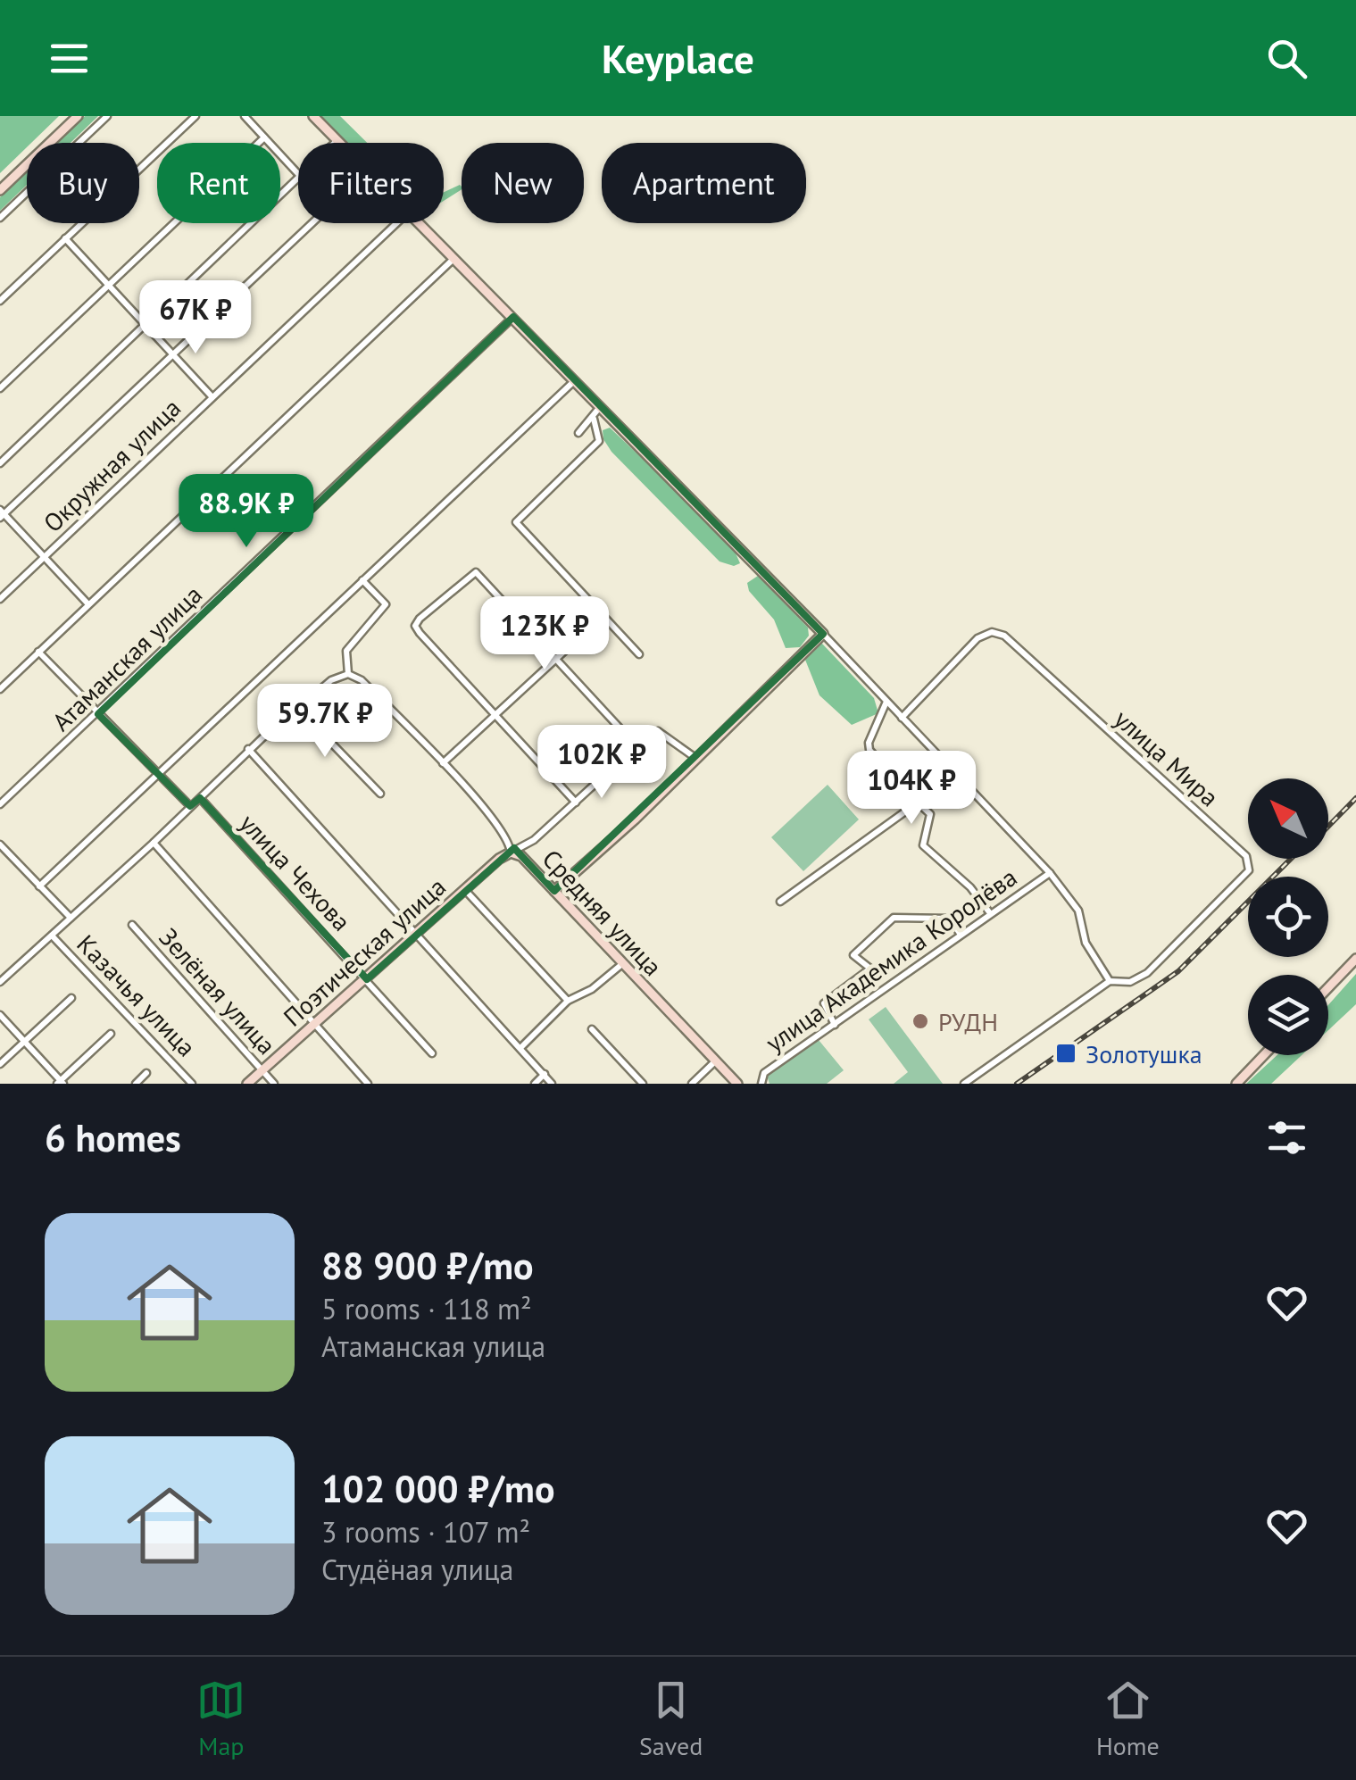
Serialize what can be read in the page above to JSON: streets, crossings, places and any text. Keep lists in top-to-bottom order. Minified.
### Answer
{"streets":{"street":["Окружная улица","Атаманская улица","улица Мира","улица Чехова","Средняя улица","Поэтическая улица","улица Академика Королёва","Зелёная улица","Казачья улица"]},"crossings":[["улица Чехова","Поэтическая улица"],["Средняя улица","Поэтическая улица"],["Поэтическая улица","Зелёная улица"]],"places":{"other":["РУДН"],"transit":["Золотушка"]},"north":"top left","page":{"header":"Keyplace","chip":["Buy","Rent","Filters","New","Apartment"],"price":["67K ₽","88.9K ₽","123K ₽","59.7K ₽","102K ₽","104K ₽"],"heading":"6 homes","list":[{"name":"88 900 ₽/mo","note":"5 rooms · 118 m² · Атаманская улица"},{"name":"102 000 ₽/mo","note":"3 rooms · 107 m² · Студёная улица"}],"tabs":["Map","Saved","Home"]}}
